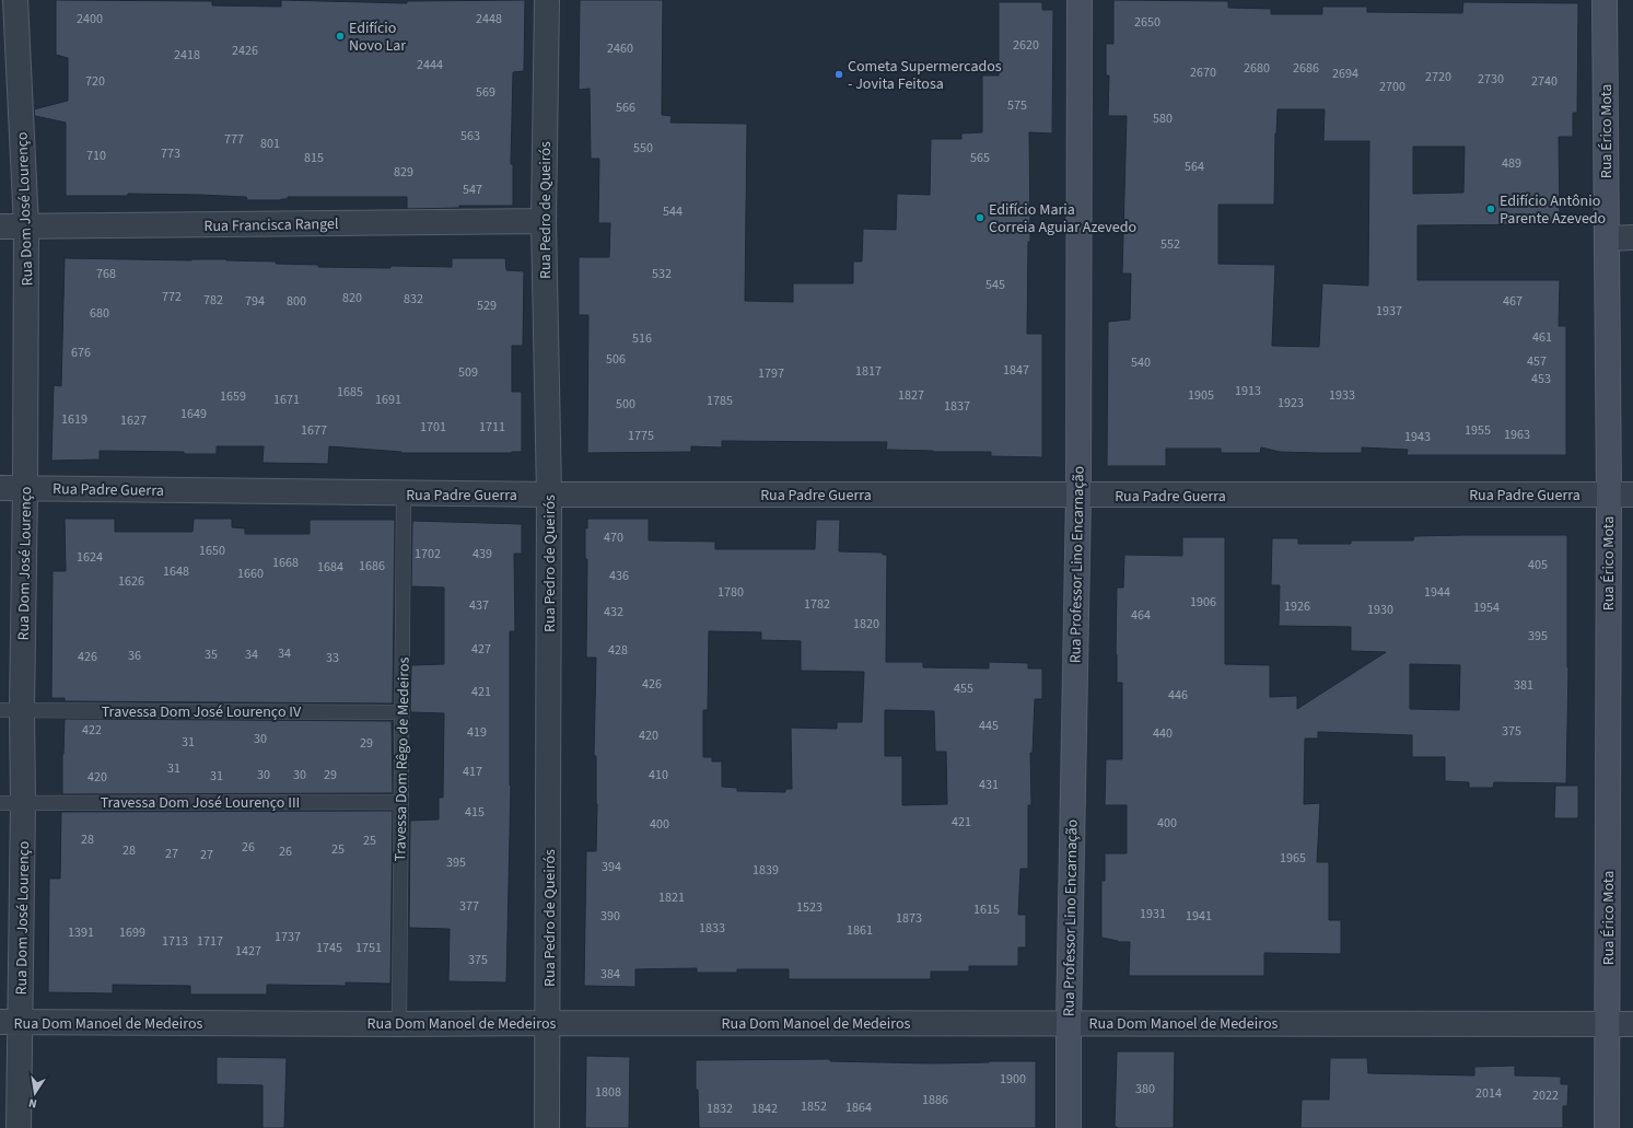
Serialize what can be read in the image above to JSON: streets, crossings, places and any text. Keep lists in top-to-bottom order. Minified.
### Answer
{"streets":{"street":["Rua Érico Mota","Rua Dom José Lourenço","Rua Pedro de Queirós","Rua Francisca Rangel","Rua Padre Guerra","Rua Professor Lino Encarnação","Rua Dom Manoel de Medeiros"],"lane":["Travessa Dom José Lourenço IV","Travessa Dom Rêgo de Medeiros","Travessa Dom José Lourenço III"]},"crossings":[["Rua Érico Mota","Rua Padre Guerra"],["Rua Érico Mota","Rua Dom Manoel de Medeiros"],["Rua Dom José Lourenço","Rua Francisca Rangel"],["Rua Dom José Lourenço","Rua Padre Guerra"],["Rua Dom José Lourenço","Travessa Dom José Lourenço IV"],["Rua Dom José Lourenço","Travessa Dom José Lourenço III"],["Rua Dom José Lourenço","Rua Dom Manoel de Medeiros"],["Rua Pedro de Queirós","Rua Francisca Rangel"],["Rua Pedro de Queirós","Rua Padre Guerra"],["Rua Pedro de Queirós","Rua Dom Manoel de Medeiros"],["Rua Padre Guerra","Rua Professor Lino Encarnação"],["Rua Padre Guerra","Travessa Dom Rêgo de Medeiros"],["Rua Professor Lino Encarnação","Rua Dom Manoel de Medeiros"],["Travessa Dom José Lourenço IV","Travessa Dom Rêgo de Medeiros"],["Travessa Dom Rêgo de Medeiros","Travessa Dom José Lourenço III"],["Travessa Dom Rêgo de Medeiros","Rua Dom Manoel de Medeiros"]],"places":["Edifício Novo Lar","Cometa Supermercados - Jovita Feitosa","Edifício Antônio Parente Azevedo","Edifício Maria Correia Aguiar Azevedo"],"house_numbers":["2400","2448","2650","2620","2460","2426","2418","2444","2680","2686","2670","2694","2720","2730","720","2740","2700","569","575","566","580","563","777","801","550","773","710","815","565","489","564","829","547","544","552","768","532","545","772","820","832","782","794","800","467","529","1937","680","461","516","676","506","457","540","1847","1817","509","1797","453","1913","1685","1827","1905","1933","1659","1671","1691","1785","1923","500","1837","1649","1619","1627","1701","1711","1677","1955","1963","1775","1943","470","1650","1702","439","1624","1668","405","1686","1684","1648","1660","436","1626","1780","1944","1906","1782","437","1926","1954","1930","432","464","1820","395","427","428","34","35","34","36","426","33","426","381","455","421","446","445","422","375","419","440","420","30","31","29","31","417","30","30","29","410","31","420","431","415","421","400","400","28","25","26","25","28","26","27","27","1965","395","394","1839","1821","377","1523","1615","1931","390","1941","1873","1833","1861","1391","1699","1737","1713","1717","1745","1751","1427","375","384","1900","380","1808","2014","2022","1886","1852","1864","1832","1842"],"north":"bottom"}
